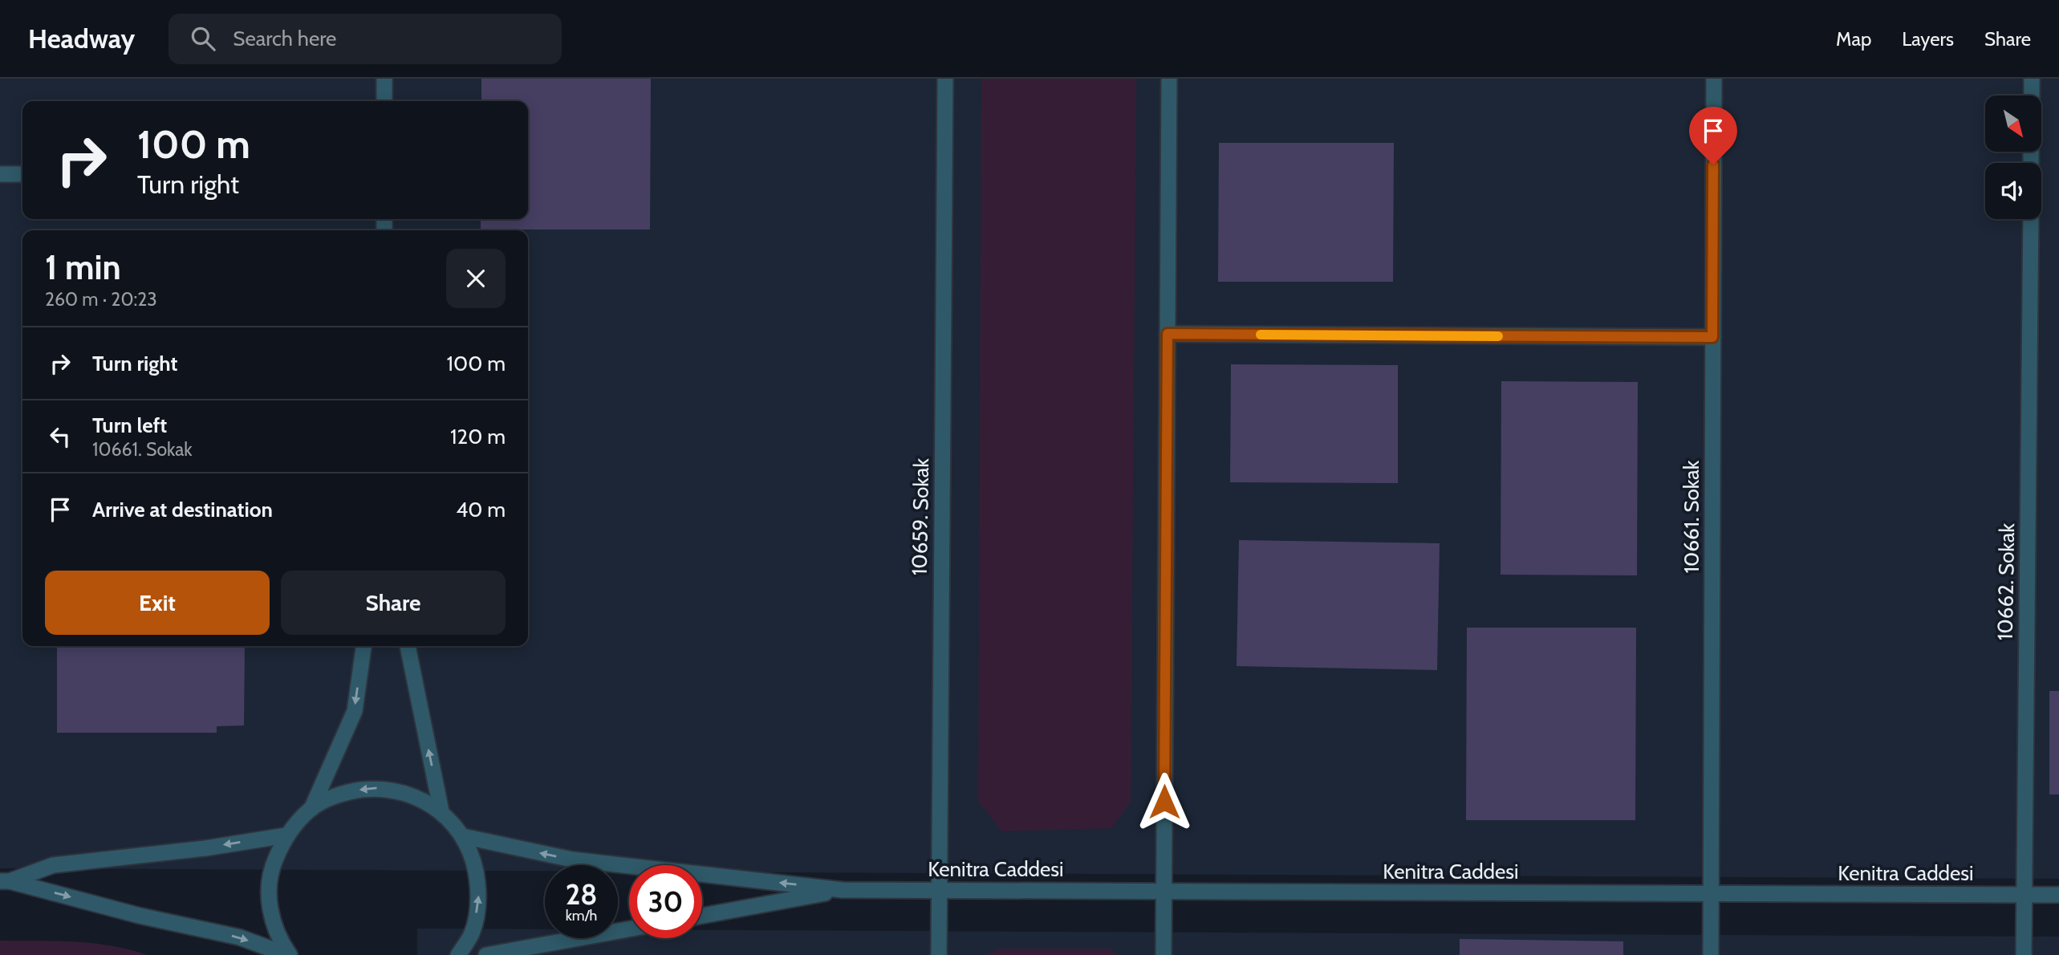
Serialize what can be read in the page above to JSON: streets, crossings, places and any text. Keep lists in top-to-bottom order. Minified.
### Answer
{"streets":{"street":["10659. Sokak","10661. Sokak","10662. Sokak","Kenitra Caddesi"]},"crossings":[["10659. Sokak","Kenitra Caddesi"],["10661. Sokak","Kenitra Caddesi"],["10662. Sokak","Kenitra Caddesi"]],"north":"bottom right","page":{"header":"Headway","search":"Search here","nav":["Map","Layers","Share"],"turn":["100 m","Turn right"],"heading":["1 min","260 m · 20:23"],"list":[{"name":"Turn right","value":"100 m"},{"name":"Turn left","note":"10661. Sokak","value":"120 m"},{"name":"Arrive at destination","value":"40 m"}],"buttons":["Exit","Share"],"speed":"28 km/h","limit":"30"}}
